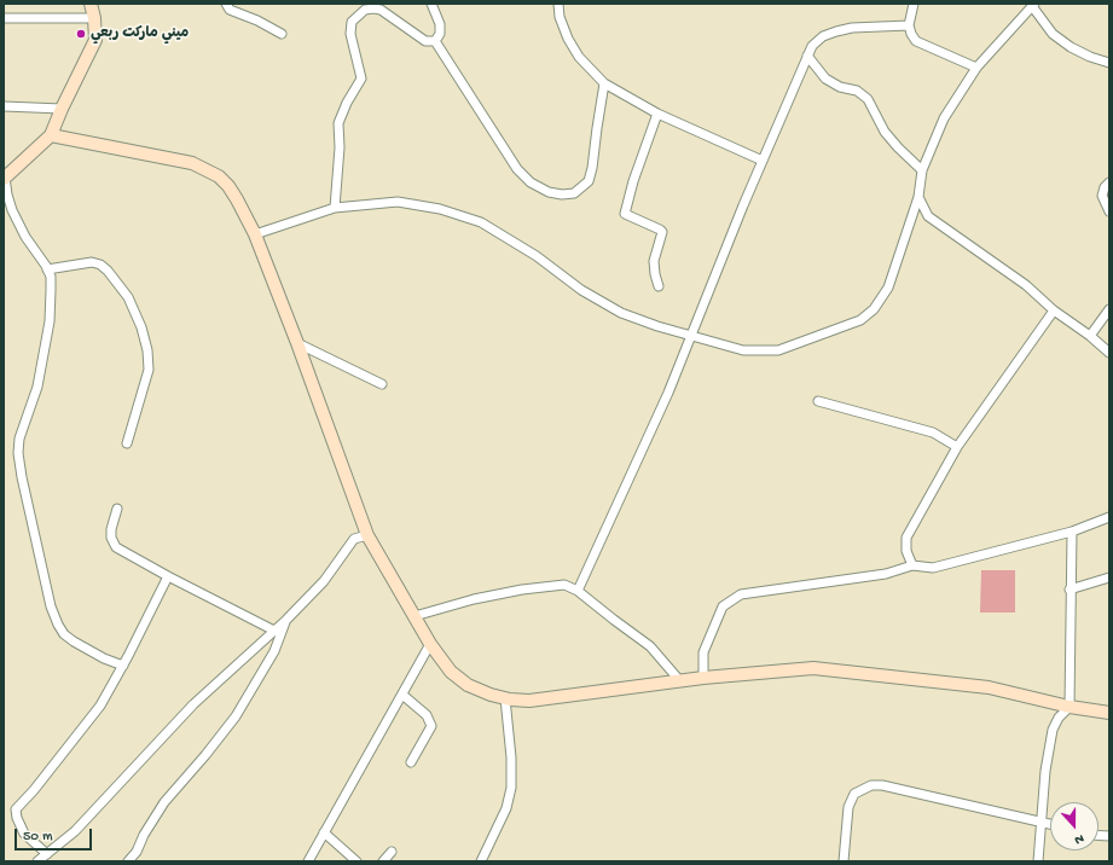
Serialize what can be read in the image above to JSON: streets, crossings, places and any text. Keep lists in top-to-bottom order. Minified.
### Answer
{"places":["ميني ماركت ربعي"],"scale_bar":"50 m","north":"bottom"}
